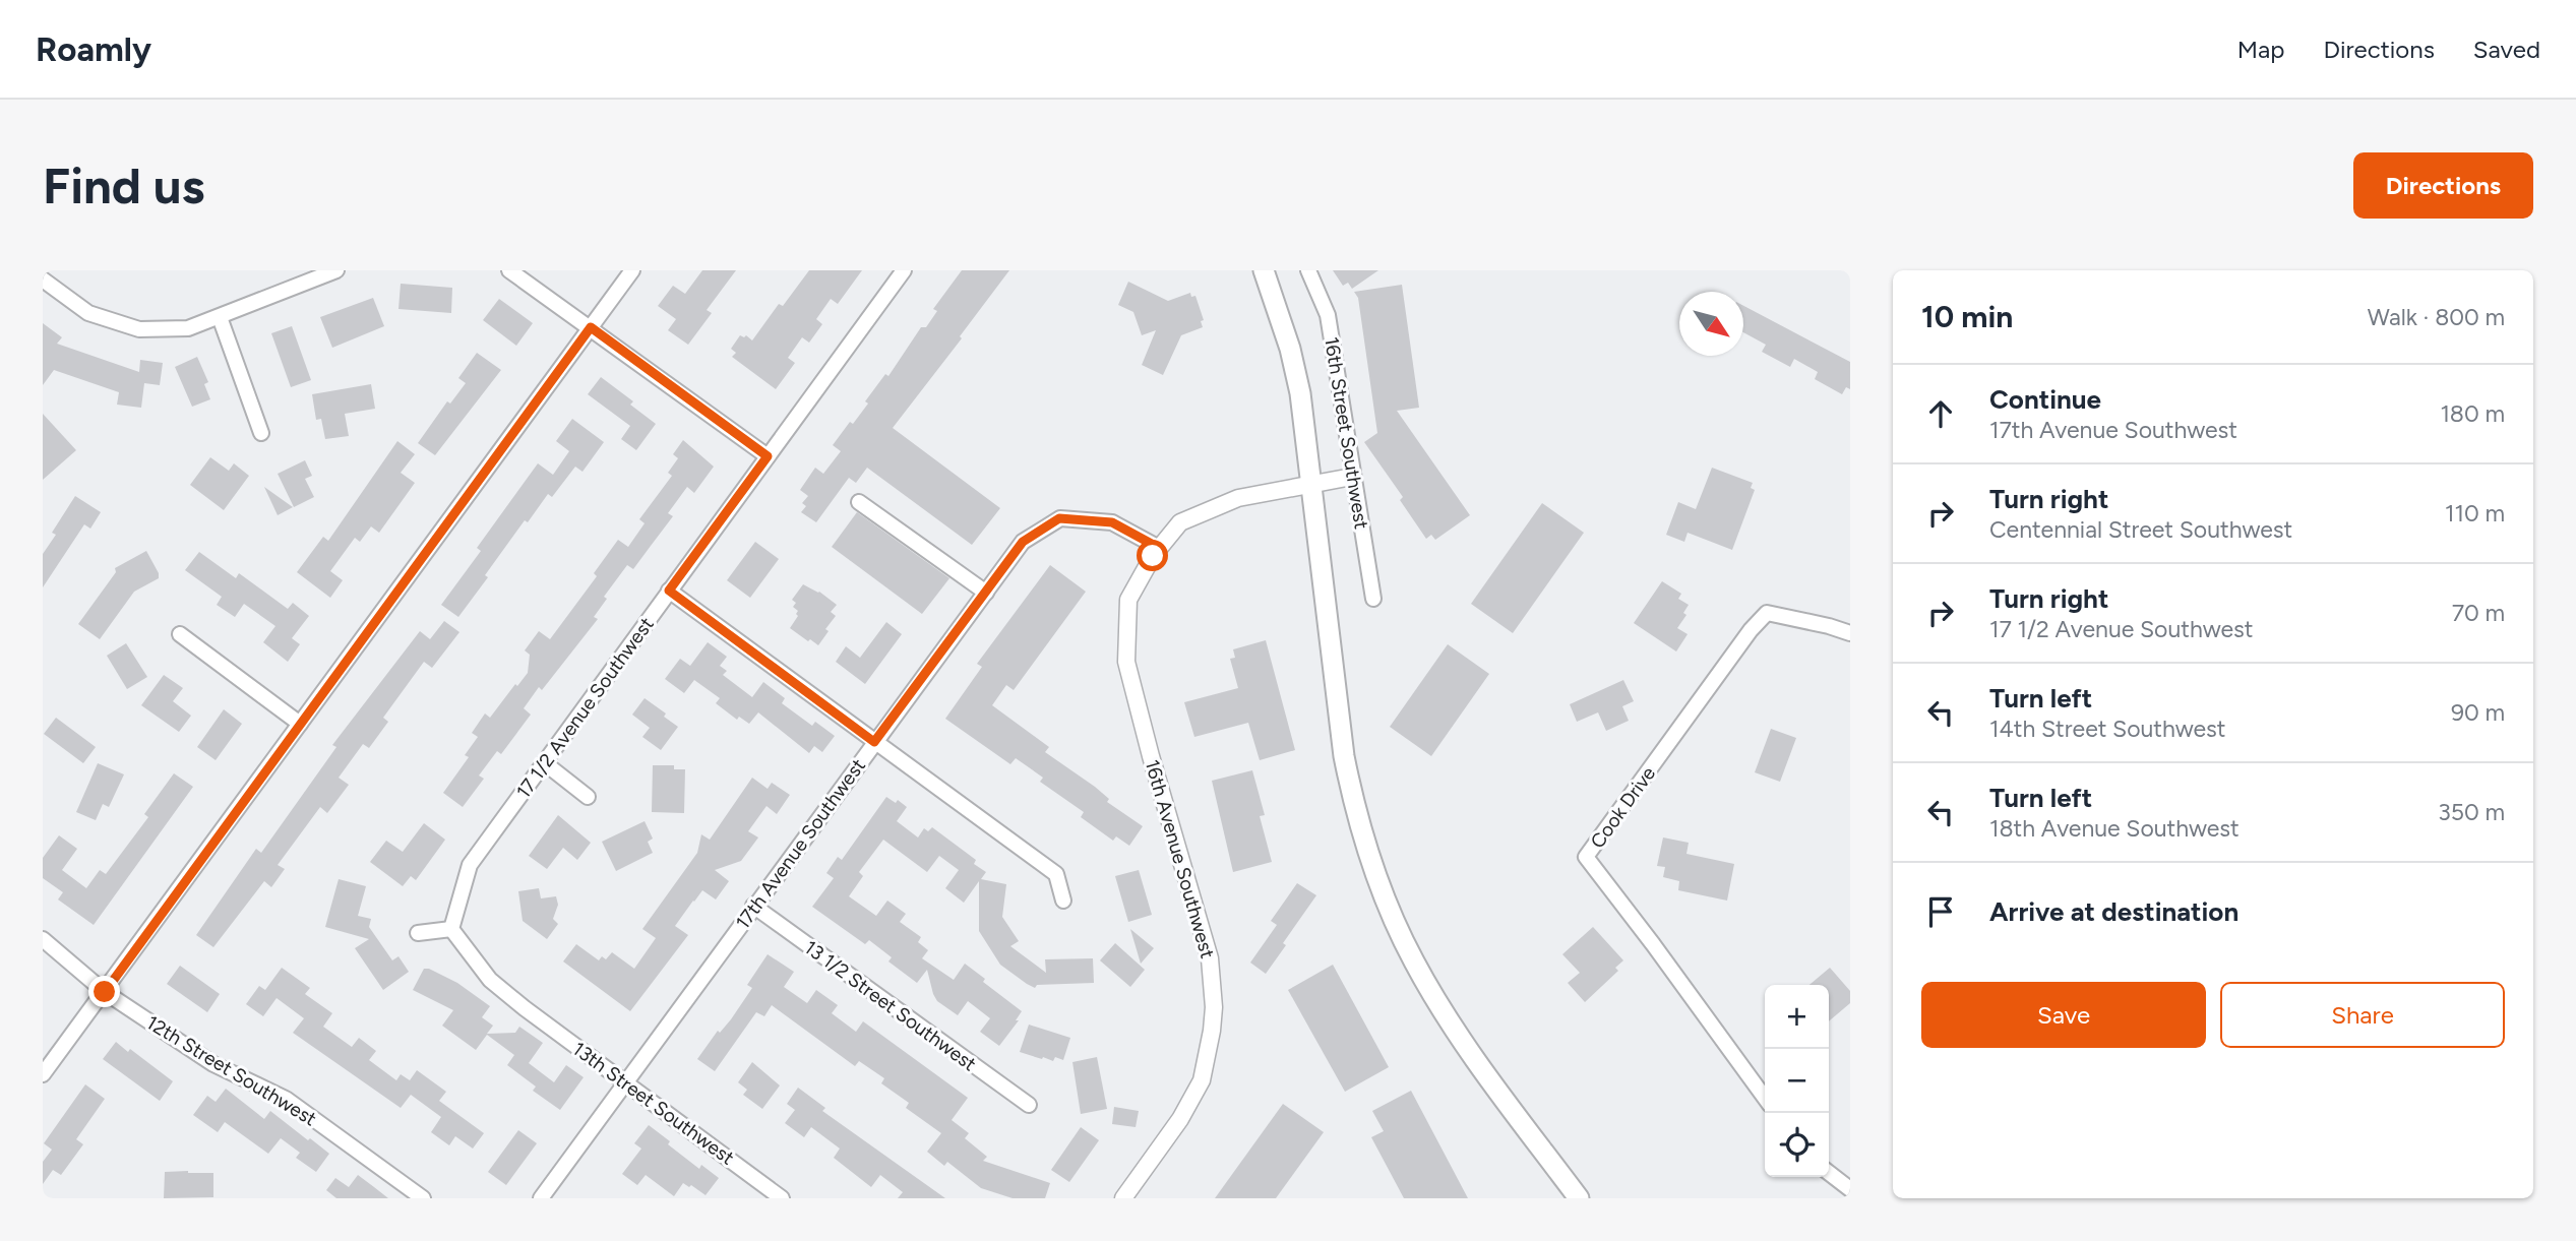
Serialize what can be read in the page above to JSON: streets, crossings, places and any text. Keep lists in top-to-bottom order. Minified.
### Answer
{"streets":{"street":["16th Street Southwest","17 1/2 Avenue Southwest","Cook Drive","17th Avenue Southwest","16th Avenue Southwest","13 1/2 Street Southwest","12th Street Southwest","13th Street Southwest"]},"crossings":[["16th Street Southwest","16th Avenue Southwest"],["17 1/2 Avenue Southwest","13th Street Southwest"],["17th Avenue Southwest","16th Avenue Southwest"],["17th Avenue Southwest","13 1/2 Street Southwest"],["17th Avenue Southwest","13th Street Southwest"]],"north":"bottom right","page":{"header":"Roamly","nav":["Map","Directions","Saved"],"buttons":["Directions",["Save","Share"]],"title":"Find us","heading":["10 min","Walk · 800 m"],"list":[["Continue","17th Avenue Southwest","180 m"],["Turn right","Centennial Street Southwest","110 m"],["Turn right","17 1/2 Avenue Southwest","70 m"],["Turn left","14th Street Southwest","90 m"],["Turn left","18th Avenue Southwest","350 m"],"Arrive at destination"],"map_buttons":["+","−"]}}
